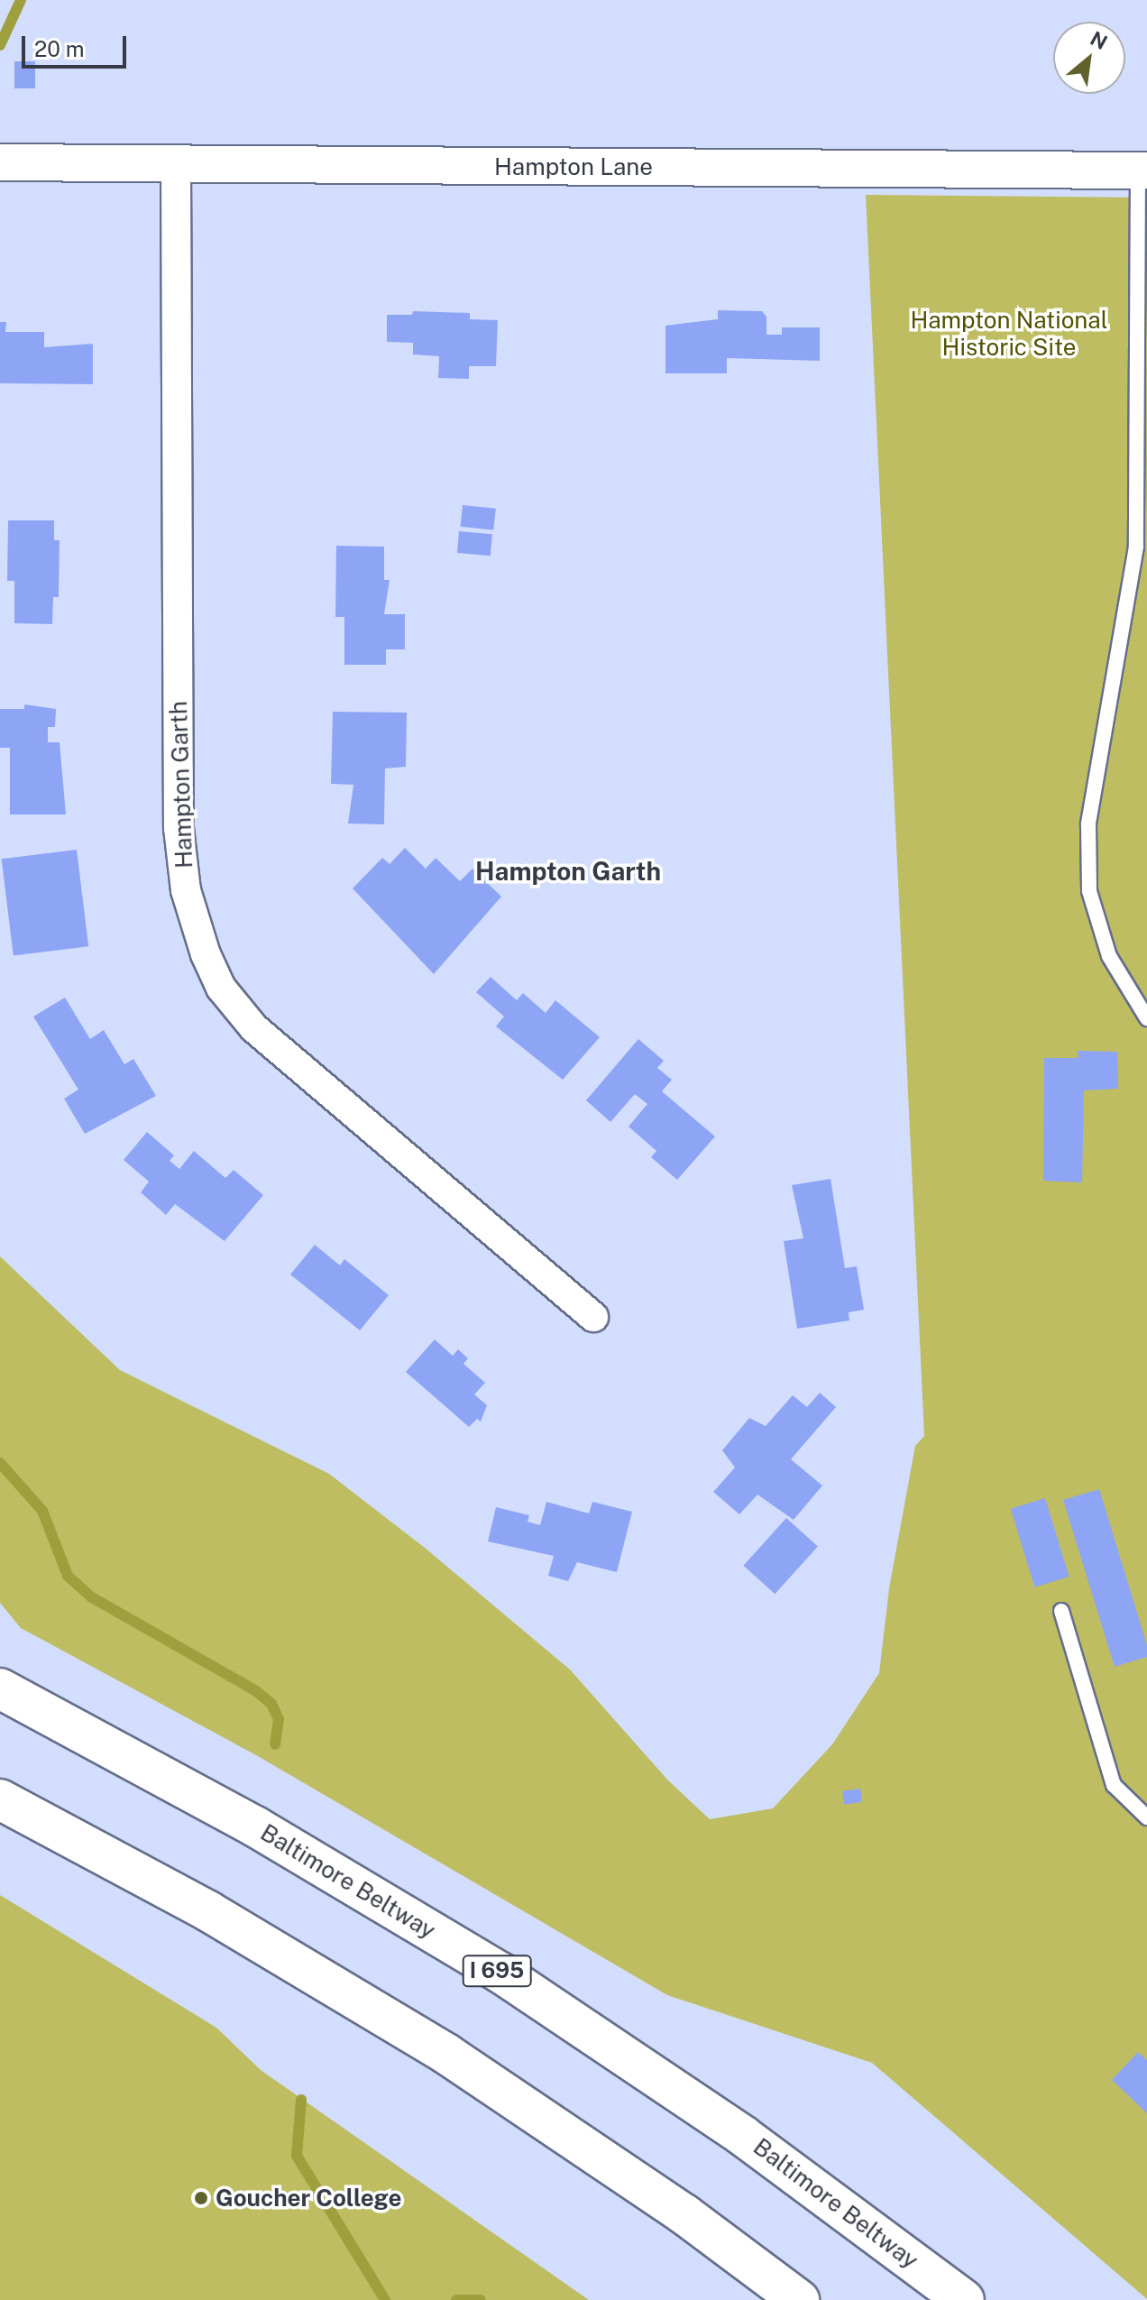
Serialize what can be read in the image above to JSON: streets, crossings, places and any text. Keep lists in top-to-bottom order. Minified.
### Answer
{"streets":{"highway":["Baltimore Beltway","I 695"],"street":["Hampton Lane","Hampton Garth"]},"crossings":[["Hampton Lane","Hampton Garth"]],"districts":["Hampton Garth"],"parks":["Hampton National Historic Site"],"places":["Goucher College"],"scale_bar":"20 m","north":"top right"}
